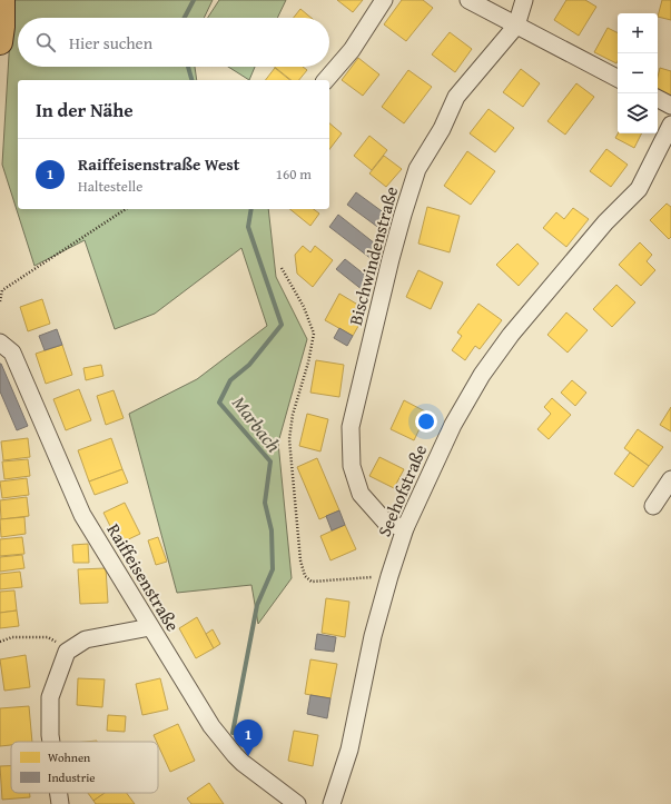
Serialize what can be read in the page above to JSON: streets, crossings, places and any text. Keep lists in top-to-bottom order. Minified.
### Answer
{"streets":{"street":["Bischwindenstraße","Seehofstraße","Raiffeisenstraße"]},"crossings":[["Bischwindenstraße","Seehofstraße"]],"water":["Marbach"],"legend":["Wohnen","Industrie"],"page":{"map_buttons":["+","−"],"search":"Hier suchen","heading":"In der Nähe","list":[{"mark":"1","name":"Raiffeisenstraße West","note":"Haltestelle","value":"160 m"}],"pins":"1"}}
